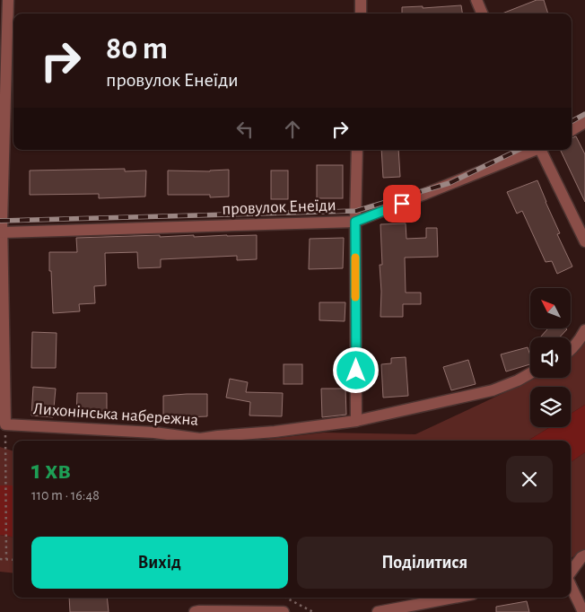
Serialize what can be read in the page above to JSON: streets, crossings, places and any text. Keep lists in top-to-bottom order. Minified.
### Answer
{"streets":{"street":["провулок Енеїди","Лихонінська набережна"]},"north":"top left","page":{"turn":["80 m","провулок Енеїди"],"heading":["1 хв","110 m · 16:48"],"buttons":["Вихід","Поділитися"]}}
